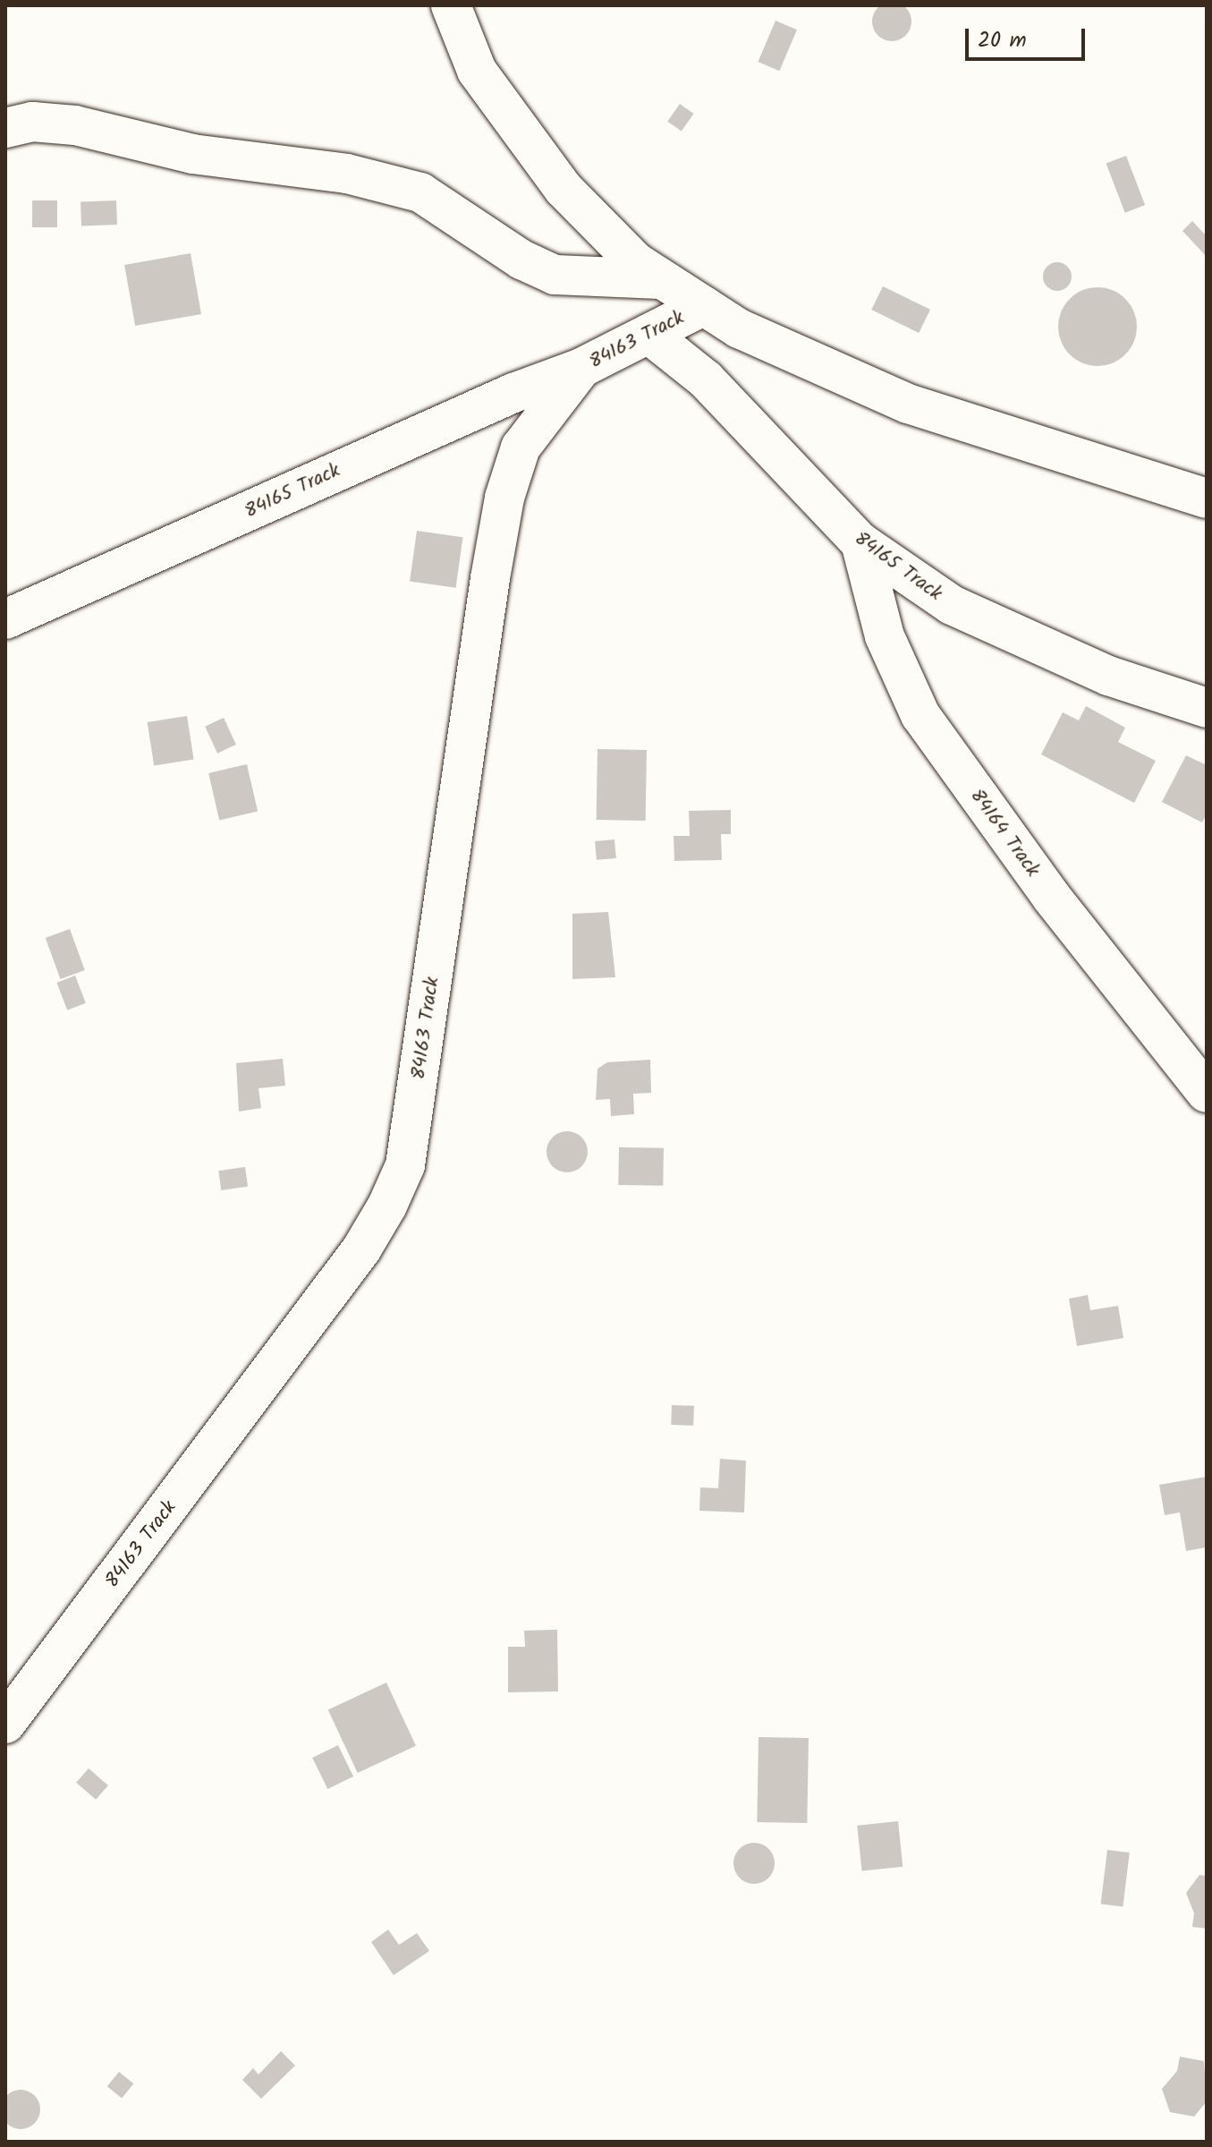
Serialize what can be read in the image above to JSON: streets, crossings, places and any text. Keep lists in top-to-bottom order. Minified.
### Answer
{"streets":{"street":["84163 Track","84165 Track","84164 Track"]},"crossings":[["84163 Track","84165 Track"],["84165 Track","84164 Track"]],"scale_bar":"20 m"}
